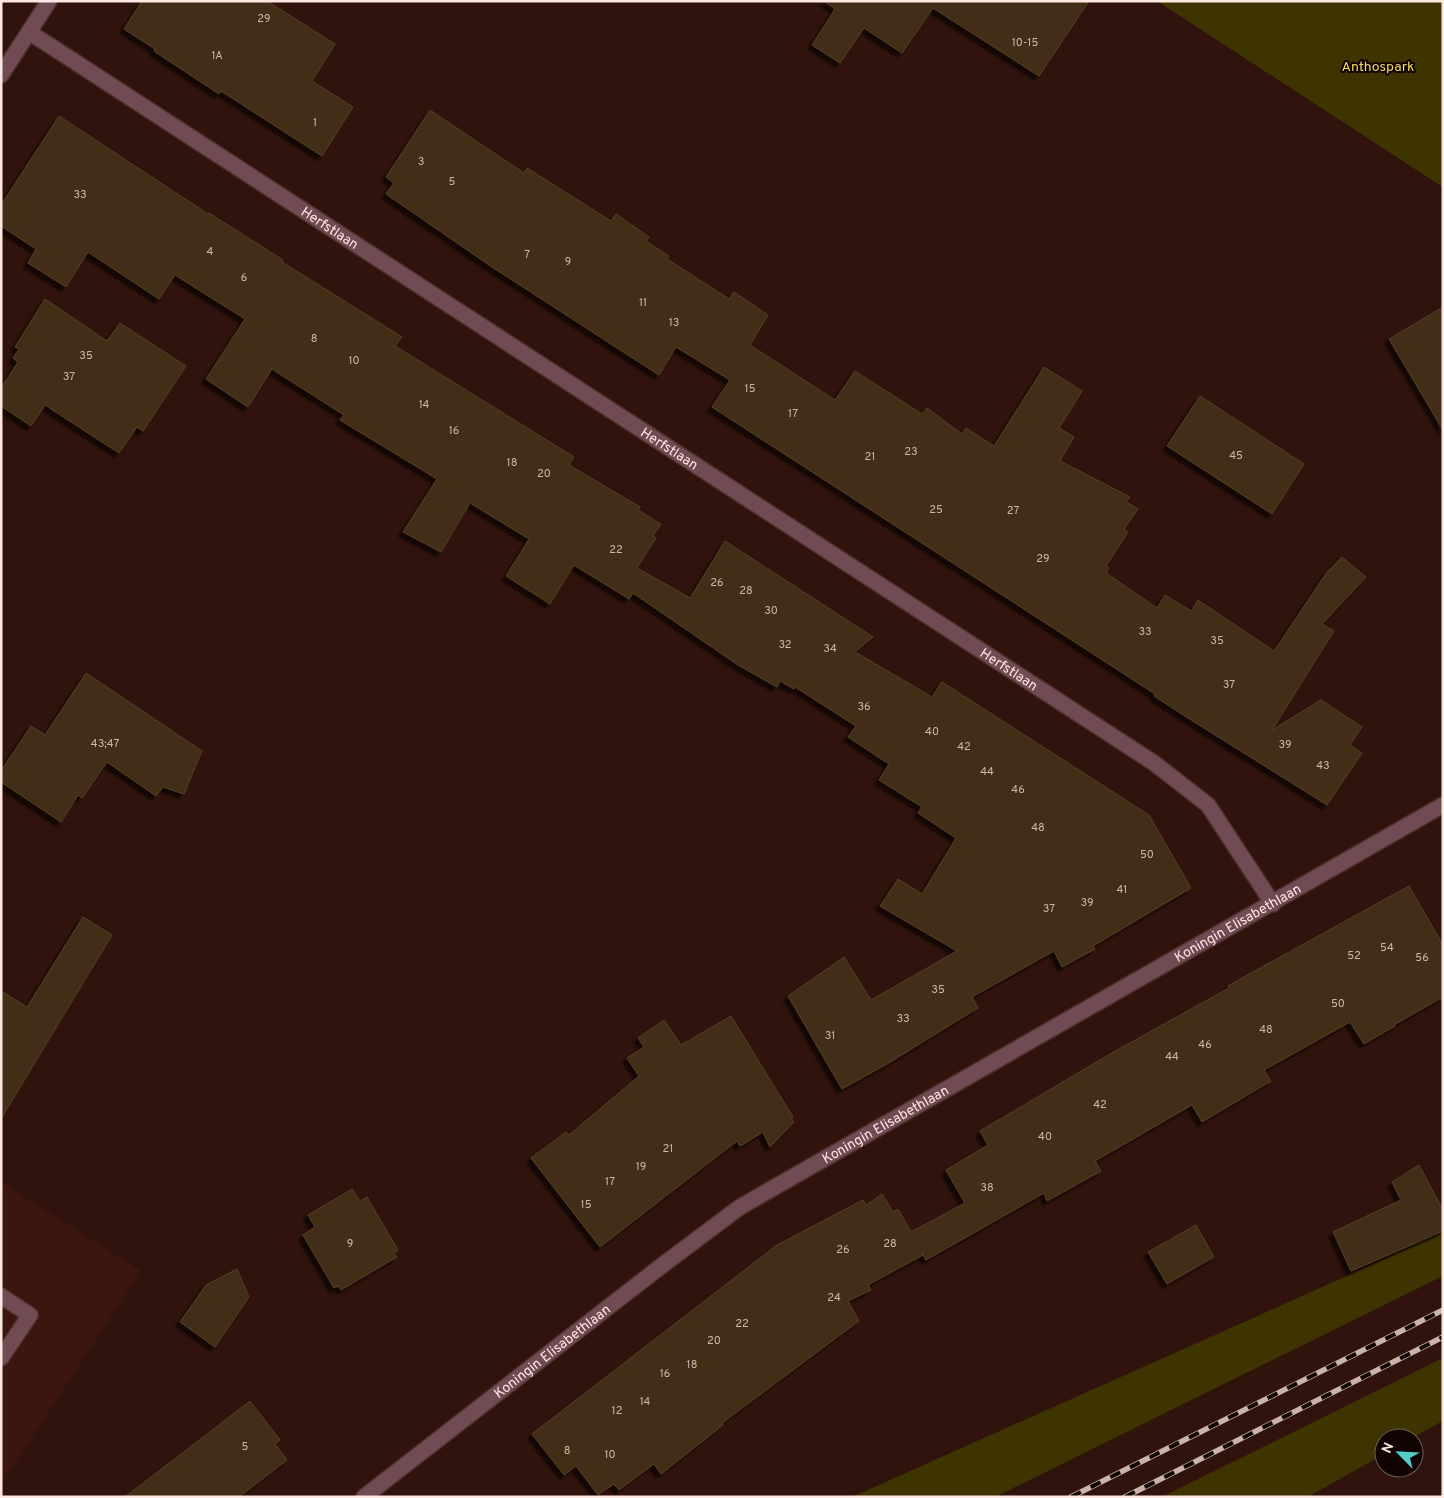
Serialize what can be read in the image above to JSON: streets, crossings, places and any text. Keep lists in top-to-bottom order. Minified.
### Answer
{"streets":{"street":["Herfstlaan","Koningin Elisabethlaan"]},"crossings":[["Herfstlaan","Koningin Elisabethlaan"]],"parks":["Anthospark"],"house_numbers":["29","10-15","1A","1","3","5","33","4","7","9","6","11","13","8","35","10","37","15","14","17","16","23","45","21","18","20","25","27","22","29","26","28","30","33","35","32","34","37","36","40","43;47","39","42","43","44","46","48","50","41","39","37","54","52","56","35","50","33","48","31","46","44","42","40","21","19","17","38","15","9","28","26","24","22","20","18","16","14","12","5","8","10"],"north":"top left"}
